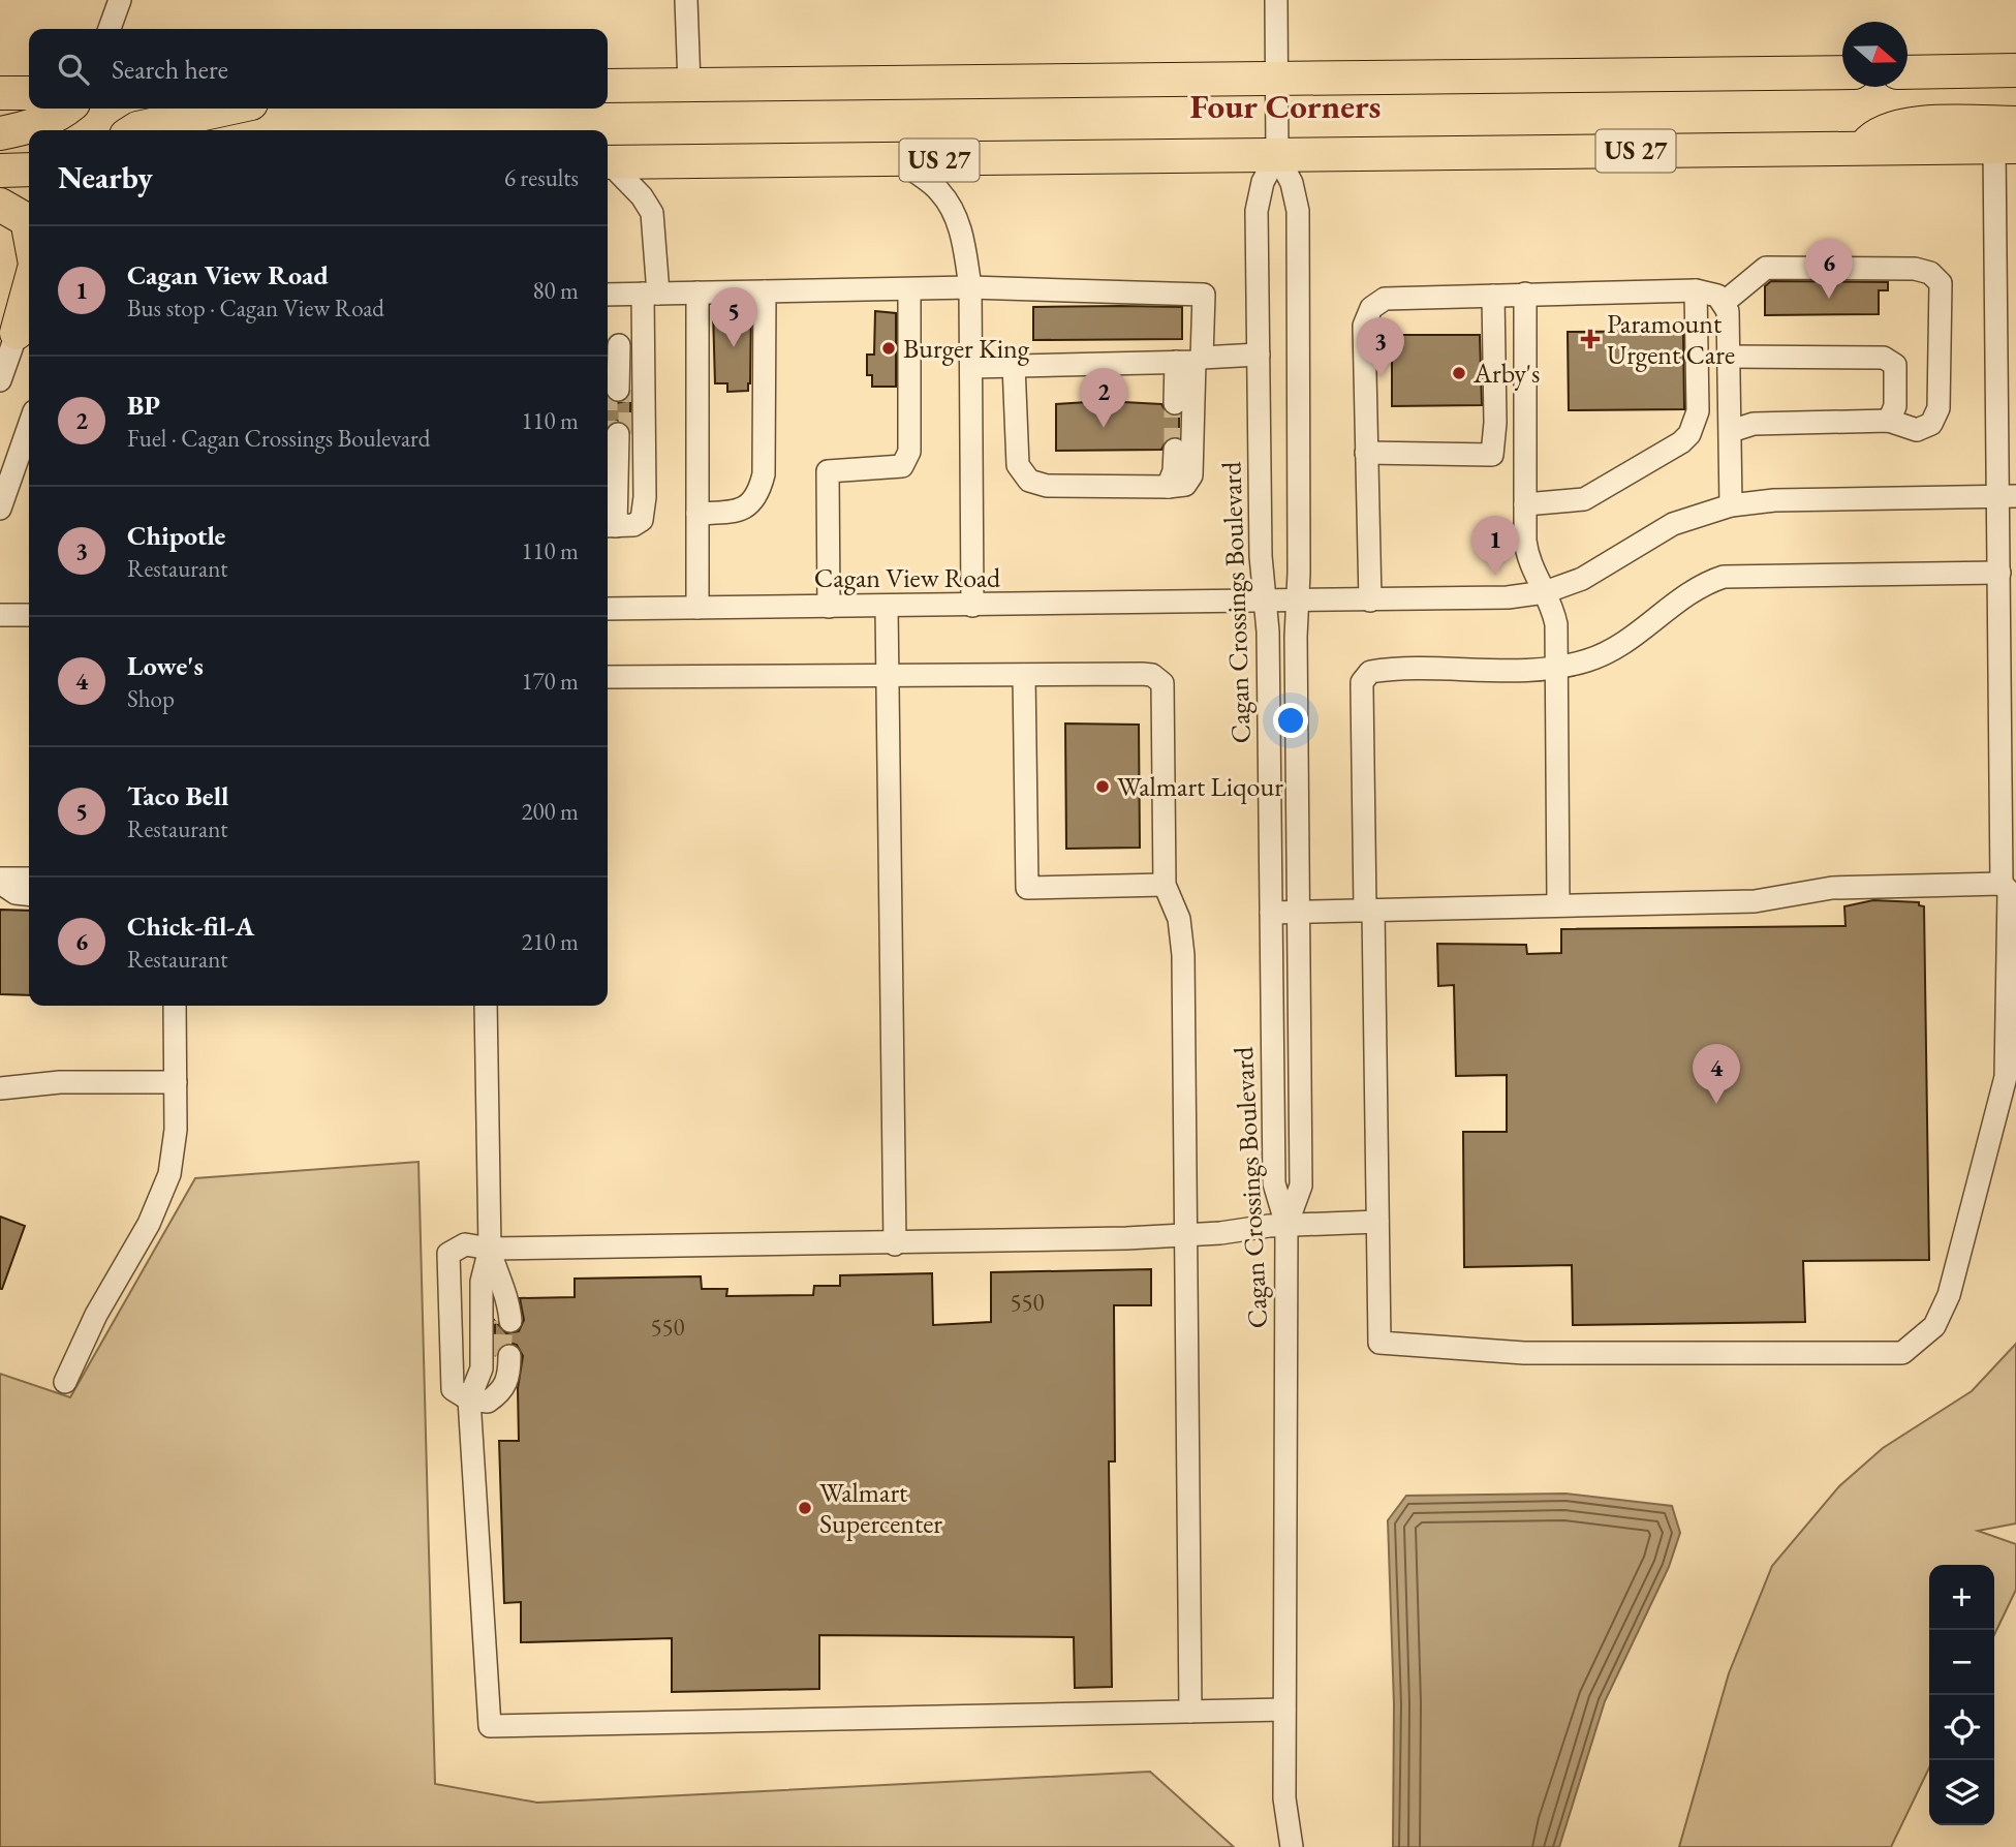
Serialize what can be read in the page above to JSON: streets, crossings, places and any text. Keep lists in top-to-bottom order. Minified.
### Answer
{"streets":{"highway":["US 27"],"street":["Cagan View Road","Cagan Crossings Boulevard"]},"crossings":[["US 27","Cagan Crossings Boulevard"],["Cagan View Road","Cagan Crossings Boulevard"]],"districts":["Four Corners"],"places":{"health":["Paramount Urgent Care"],"other":["Burger King","Arby's","Walmart Liqour","Walmart Supercenter"]},"house_numbers":["550","550"],"north":"right","page":{"search":"Search here","heading":["Nearby","6 results"],"list":[{"mark":"1","name":"Cagan View Road","note":"Bus stop · Cagan View Road","value":"80 m"},{"mark":"2","name":"BP","note":"Fuel · Cagan Crossings Boulevard","value":"110 m"},{"mark":"3","name":"Chipotle","note":"Restaurant","value":"110 m"},{"mark":"4","name":"Lowe's","note":"Shop","value":"170 m"},{"mark":"5","name":"Taco Bell","note":"Restaurant","value":"200 m"},{"mark":"6","name":"Chick-fil-A","note":"Restaurant","value":"210 m"}],"pins":["6","5","3","2","1","4"],"map_buttons":["+","−"]}}
